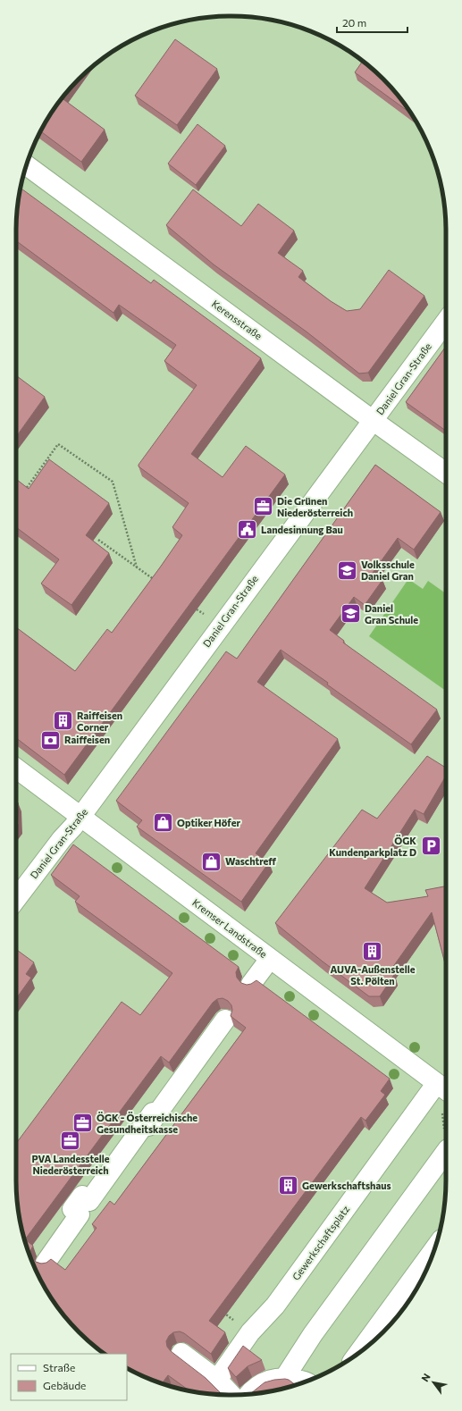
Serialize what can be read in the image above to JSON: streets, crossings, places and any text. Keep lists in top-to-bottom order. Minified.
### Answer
{"streets":{"street":["Kerensstraße","Daniel Gran-Straße","Kremser Landstraße","Gewerkschaftsplatz"]},"crossings":[["Kerensstraße","Daniel Gran-Straße"],["Daniel Gran-Straße","Kremser Landstraße"],["Kremser Landstraße","Gewerkschaftsplatz"]],"places":{"office":["Die Grünen Niederösterreich","ÖGK - Österreichische Gesundheitskasse","PVA Landesstelle Niederösterreich"],"public building":["Landesinnung Bau"],"school or university":["Volksschule Daniel Gran","Daniel Gran Schule"],"building":["Raiffeisen Corner","AUVA-Außenstelle St. Pölten","Gewerkschaftshaus"],"bank":["Raiffeisen"],"shop":["Optiker Höfer","Waschtreff"],"parking":["ÖGK Kundenparkplatz D"]},"legend":["Straße","Gebäude"],"scale_bar":"20 m","north":"top left"}
